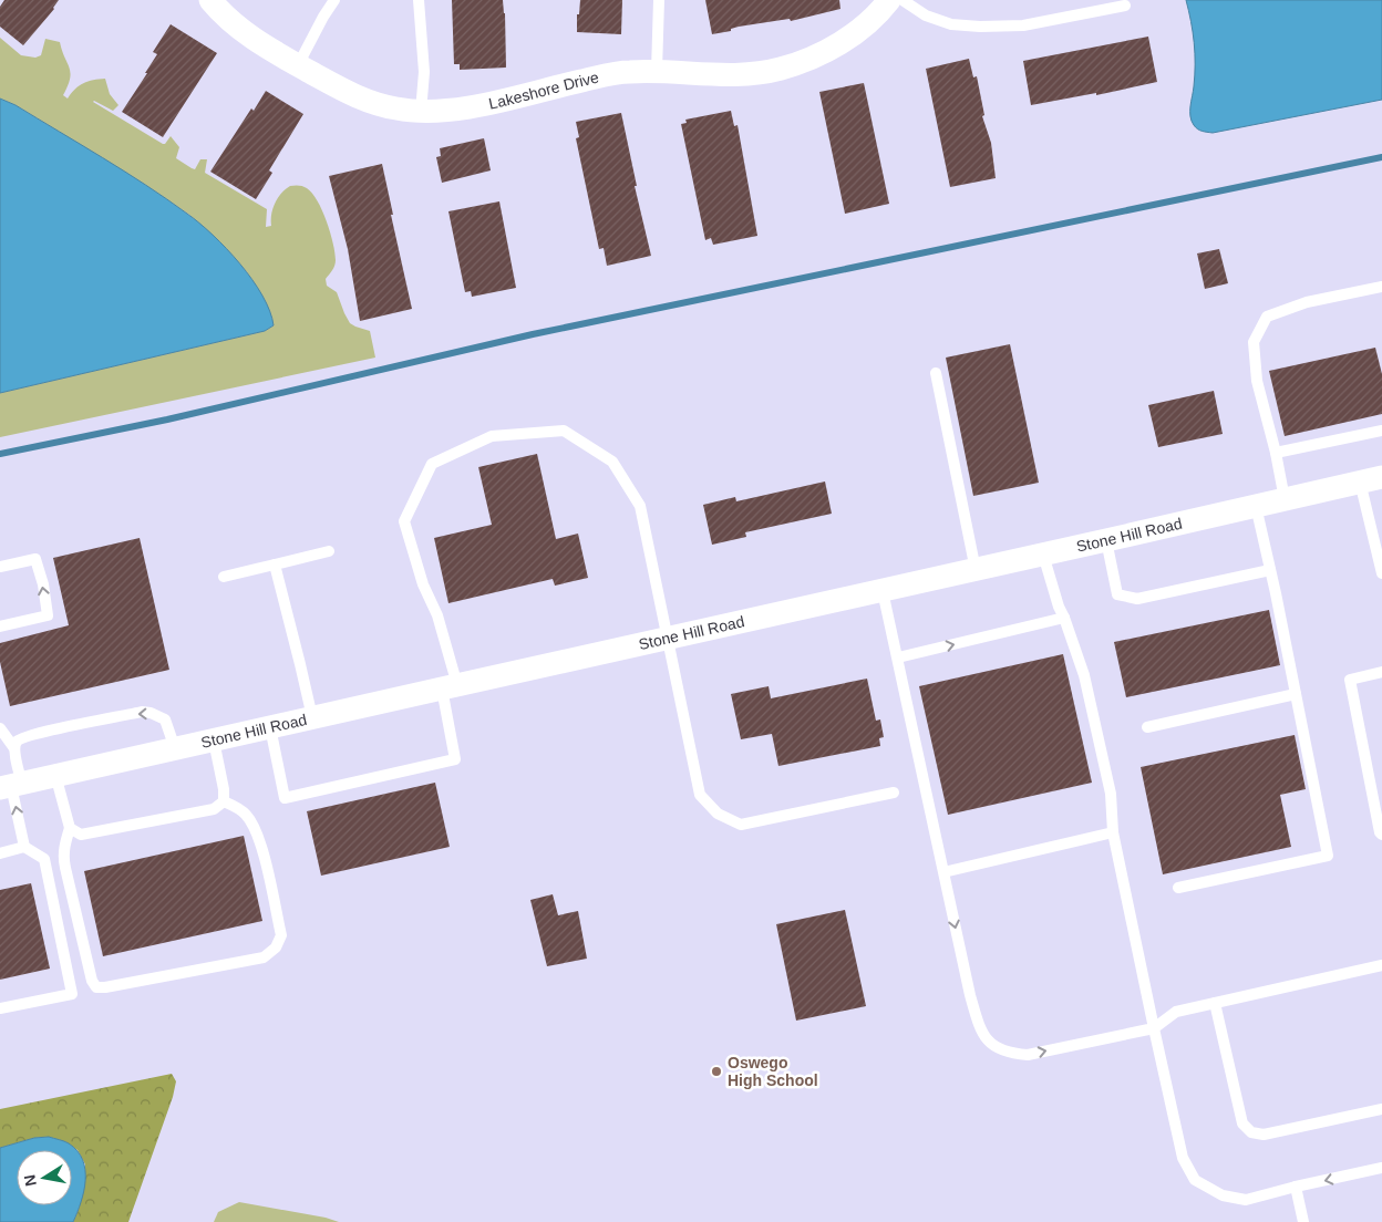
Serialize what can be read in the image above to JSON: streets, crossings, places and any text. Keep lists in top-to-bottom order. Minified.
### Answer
{"streets":{"street":["Lakeshore Drive","Stone Hill Road"]},"places":["Oswego High School"],"north":"left"}
